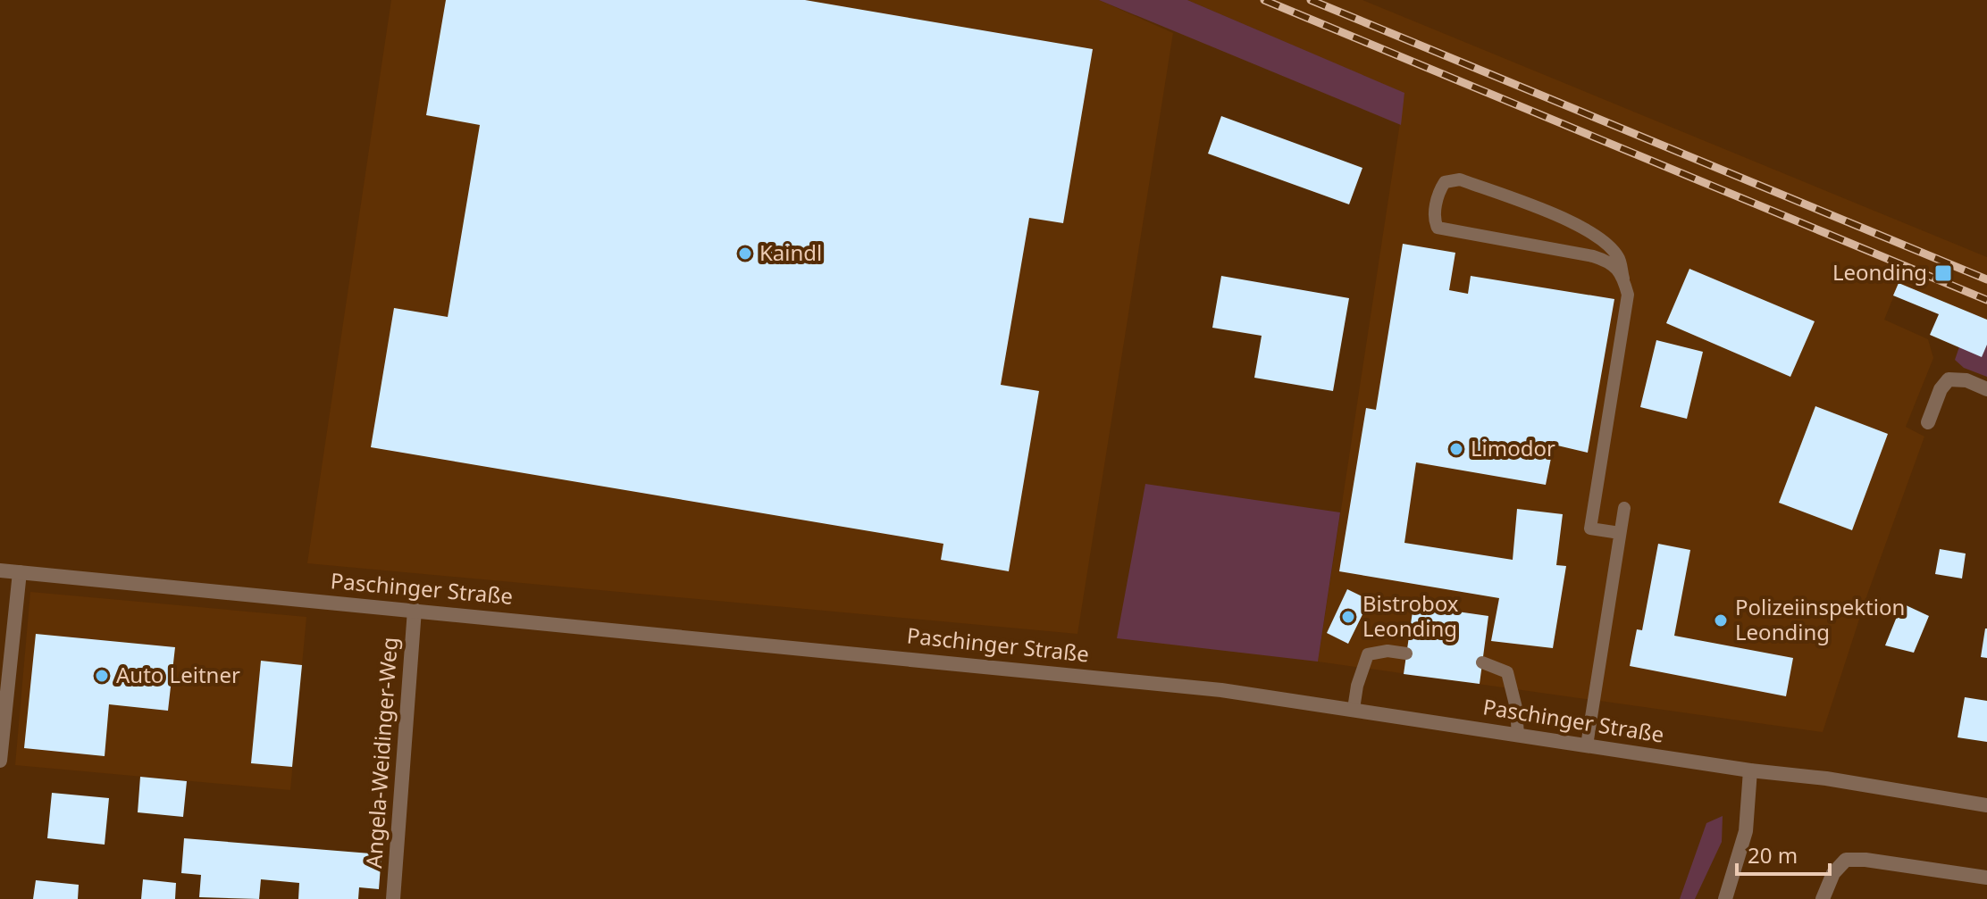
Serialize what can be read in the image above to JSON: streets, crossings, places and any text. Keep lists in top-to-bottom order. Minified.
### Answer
{"streets":{"street":["Paschinger Straße","Angela-Weidinger-Weg"]},"crossings":[["Paschinger Straße","Angela-Weidinger-Weg"]],"places":{"other":["Kaindl","Limodor","Bistrobox Leonding","Polizeiinspektion Leonding","Auto Leitner"],"transit":["Leonding"]},"scale_bar":"20 m"}
